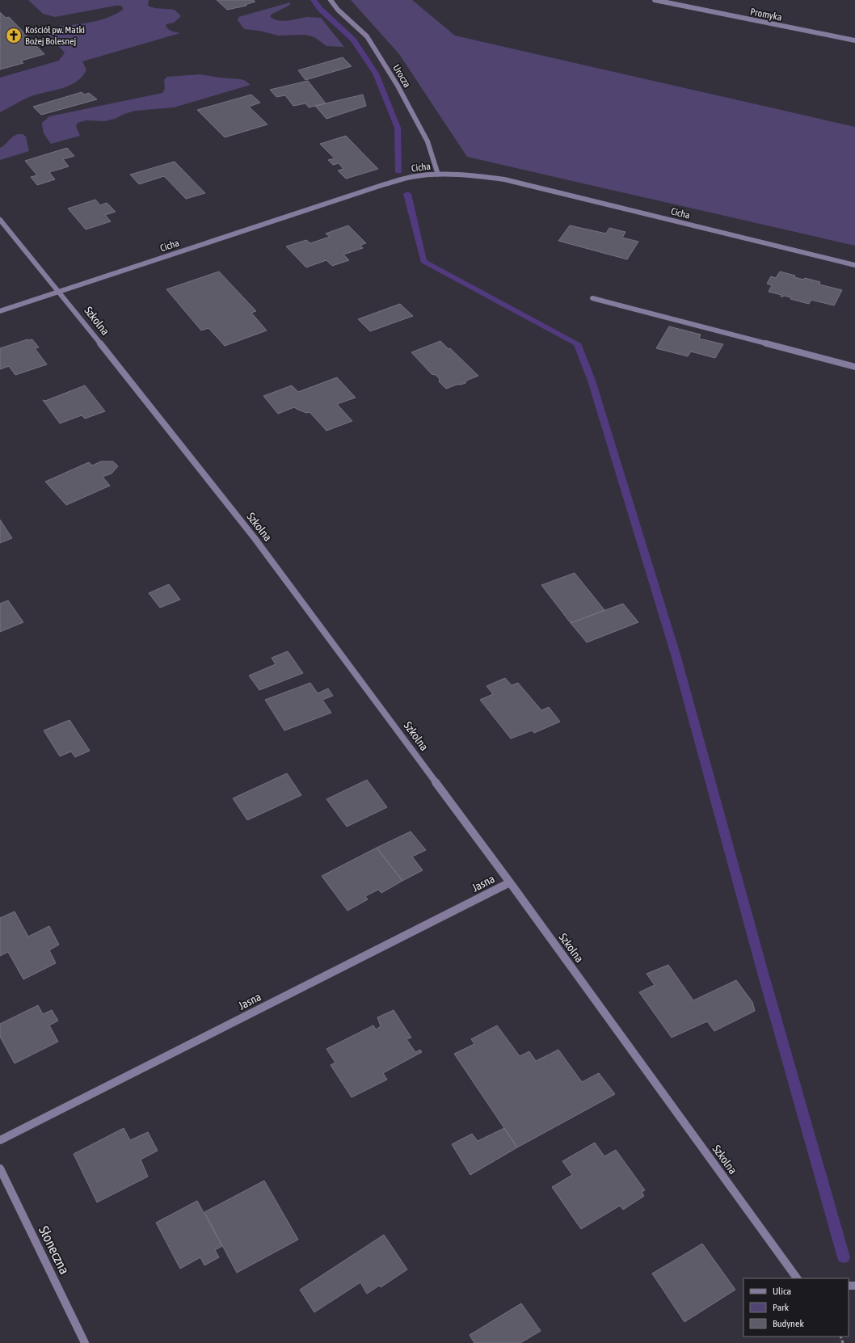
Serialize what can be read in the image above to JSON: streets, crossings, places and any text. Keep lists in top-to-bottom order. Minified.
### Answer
{"streets":{"street":["Promyka","Urocza","Cicha","Szkolna","Jasna","Słoneczna"]},"crossings":[["Urocza","Cicha"],["Cicha","Szkolna"],["Szkolna","Jasna"]],"places":{"church":["Kościół pw. Matki Bożej Bolesnej"]},"legend":["Ulica","Park","Budynek"]}
